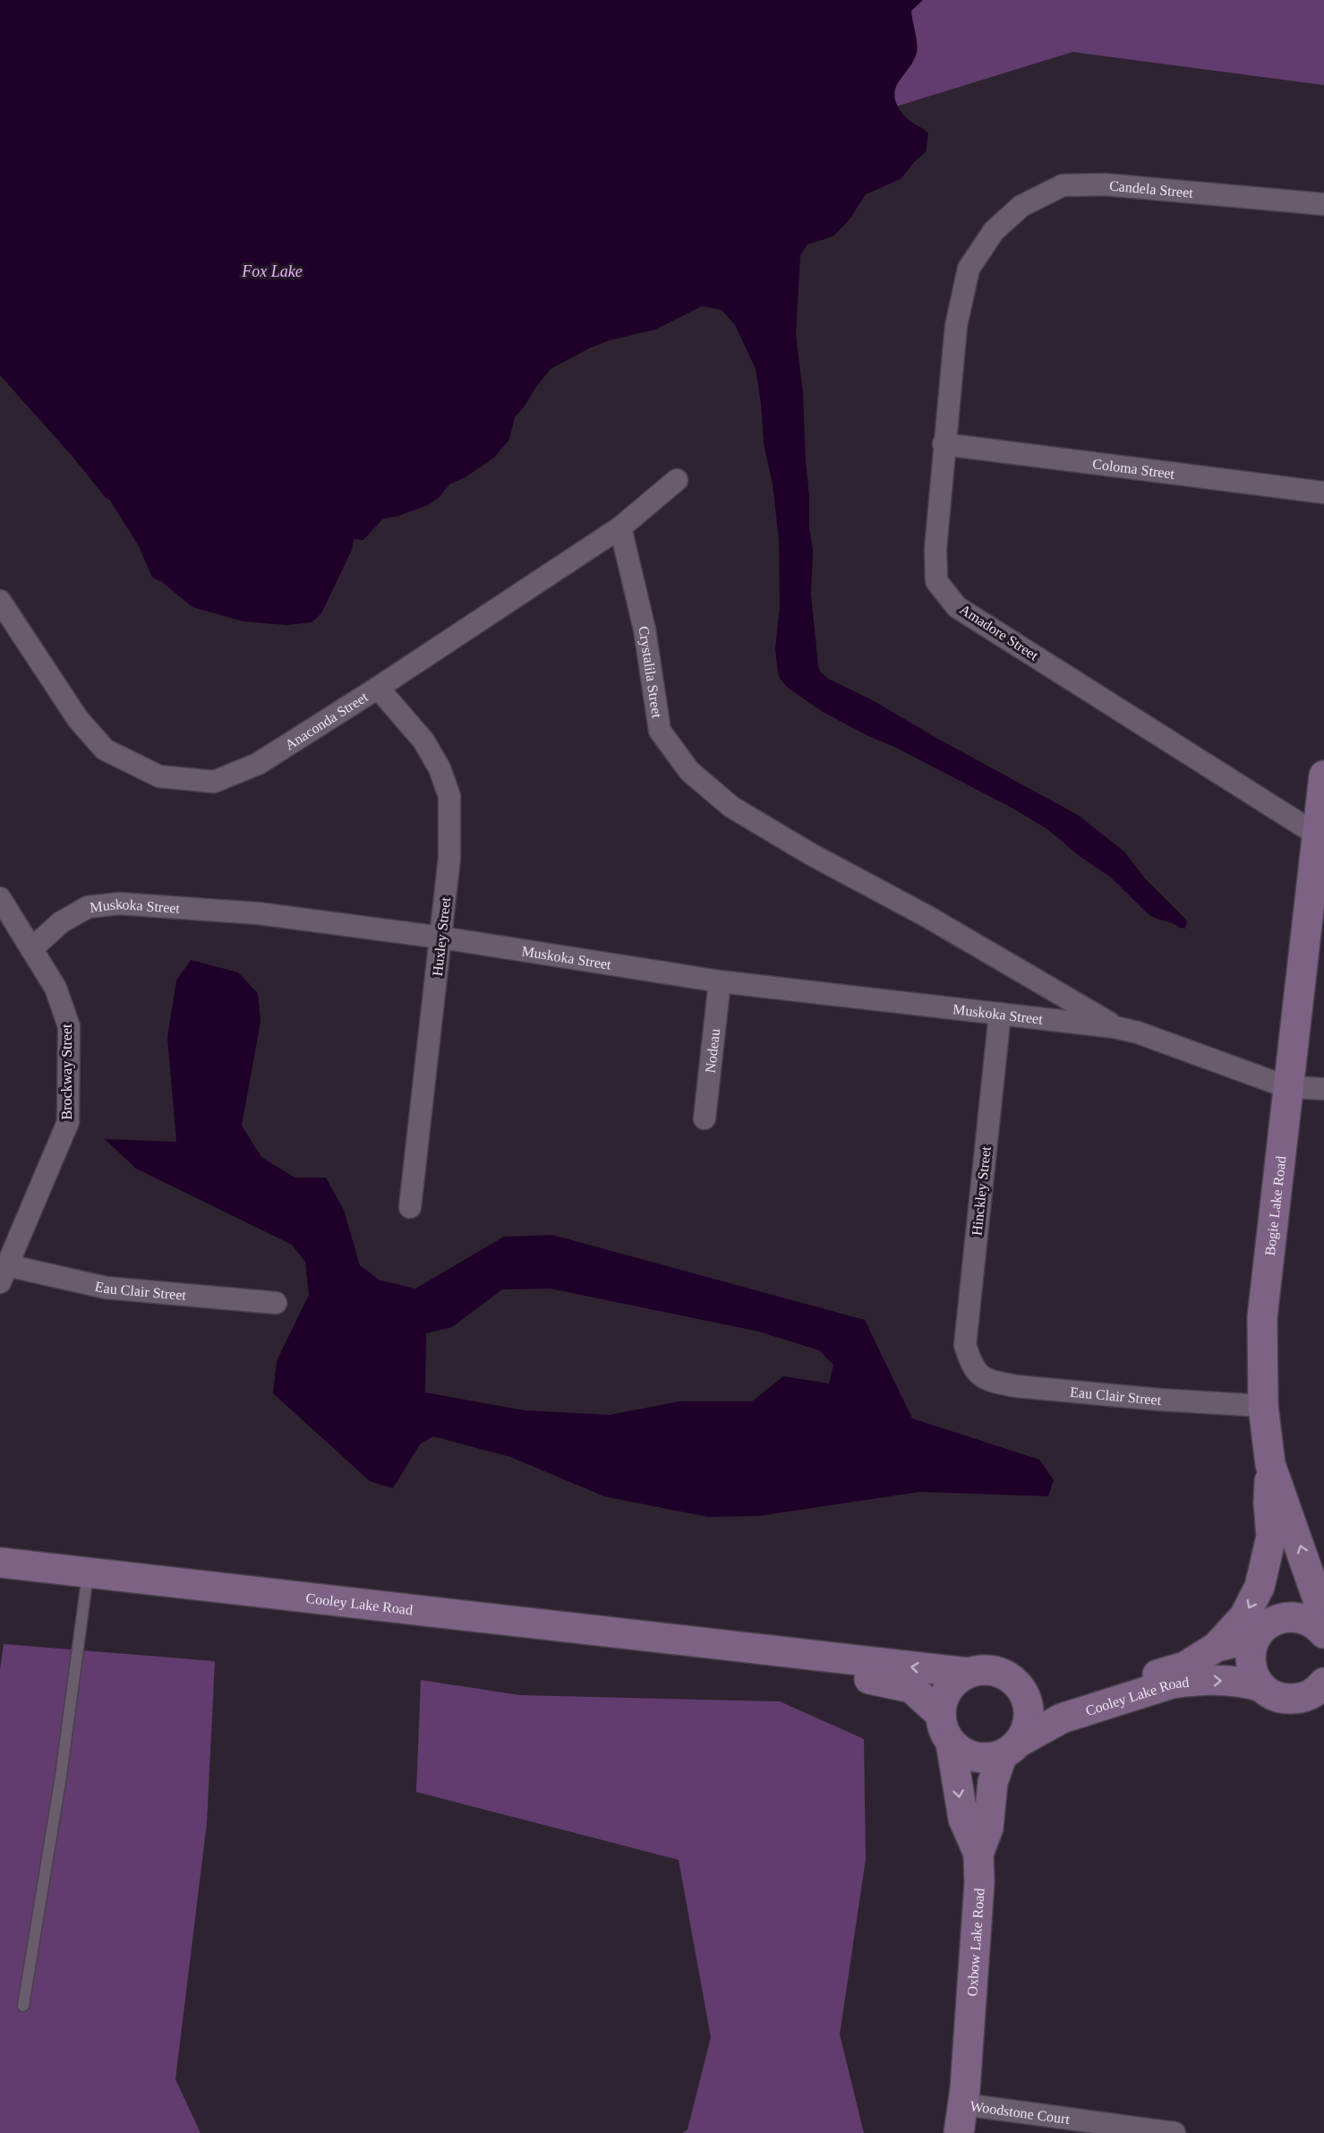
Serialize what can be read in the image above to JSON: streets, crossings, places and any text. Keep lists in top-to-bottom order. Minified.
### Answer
{"streets":{"street":["Candela Street","Coloma Street","Amadore Street","Crystalila Street","Anaconda Street","Muskoka Street","Huxley Street","Nodeau","Brockway Street","Hinckley Street","Bogie Lake Road","Eau Clair Street","Cooley Lake Road","Oxbow Lake Road","Woodstone Court"]},"crossings":[["Candela Street","Amadore Street"],["Coloma Street","Amadore Street"],["Amadore Street","Bogie Lake Road"],["Crystalila Street","Anaconda Street"],["Crystalila Street","Muskoka Street"],["Anaconda Street","Huxley Street"],["Muskoka Street","Huxley Street"],["Muskoka Street","Nodeau"],["Muskoka Street","Brockway Street"],["Muskoka Street","Hinckley Street"],["Muskoka Street","Bogie Lake Road"],["Brockway Street","Eau Clair Street"],["Hinckley Street","Eau Clair Street"],["Bogie Lake Road","Eau Clair Street"],["Bogie Lake Road","Cooley Lake Road"],["Cooley Lake Road","Oxbow Lake Road"],["Oxbow Lake Road","Woodstone Court"]],"water":["Fox Lake"]}
